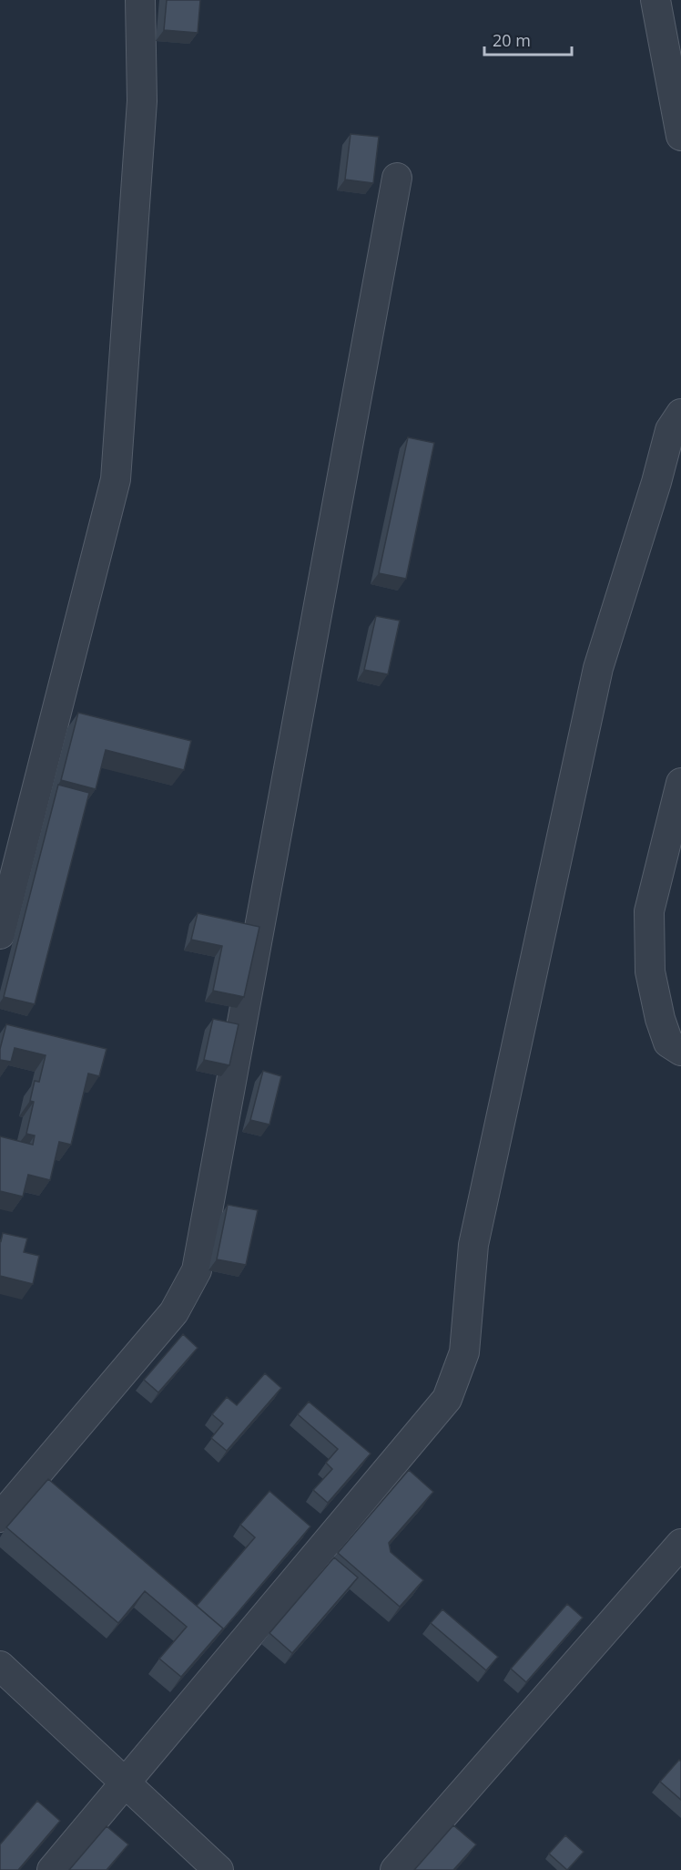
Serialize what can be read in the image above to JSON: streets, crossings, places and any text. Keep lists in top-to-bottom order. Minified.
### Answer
{"scale_bar":"20 m"}
